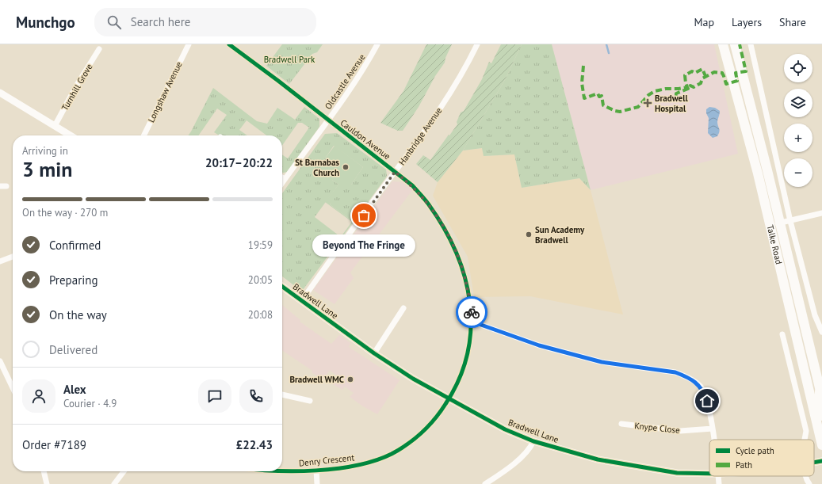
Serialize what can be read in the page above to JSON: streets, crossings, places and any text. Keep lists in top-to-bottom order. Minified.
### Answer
{"streets":{"highway":["Talke Road"],"street":["Oldcastle Avenue","Turnhill Grove","Longshaw Avenue","Hanbridge Avenue","Cauldon Avenue","Bradwell Lane","Knype Close","Denry Crescent"]},"crossings":[["Oldcastle Avenue","Cauldon Avenue"],["Hanbridge Avenue","Cauldon Avenue"],["Hanbridge Avenue","Bradwell Lane"],["Cauldon Avenue","Bradwell Lane"],["Cauldon Avenue","Denry Crescent"],["Bradwell Lane","Denry Crescent"]],"parks":["Bradwell Park"],"places":{"health":["Bradwell Hospital"],"other":["St Barnabas Church","Beyond The Fringe","Sun Academy Bradwell","Bradwell WMC"]},"legend":["Cycle path","Path"],"page":{"header":"Munchgo","search":"Search here","nav":["Map","Layers","Share"],"map_buttons":["+","−"],"heading":["3 min","Arriving in","20:17–20:22"],"panel":["Alex","Courier · 4.9","Order #7189","£22.43"],"bar":"On the way · 270 m","list":[["Confirmed","19:59"],["Preparing","20:05"],["On the way","20:08"],"Delivered"],"bubble":"Beyond The Fringe"}}
